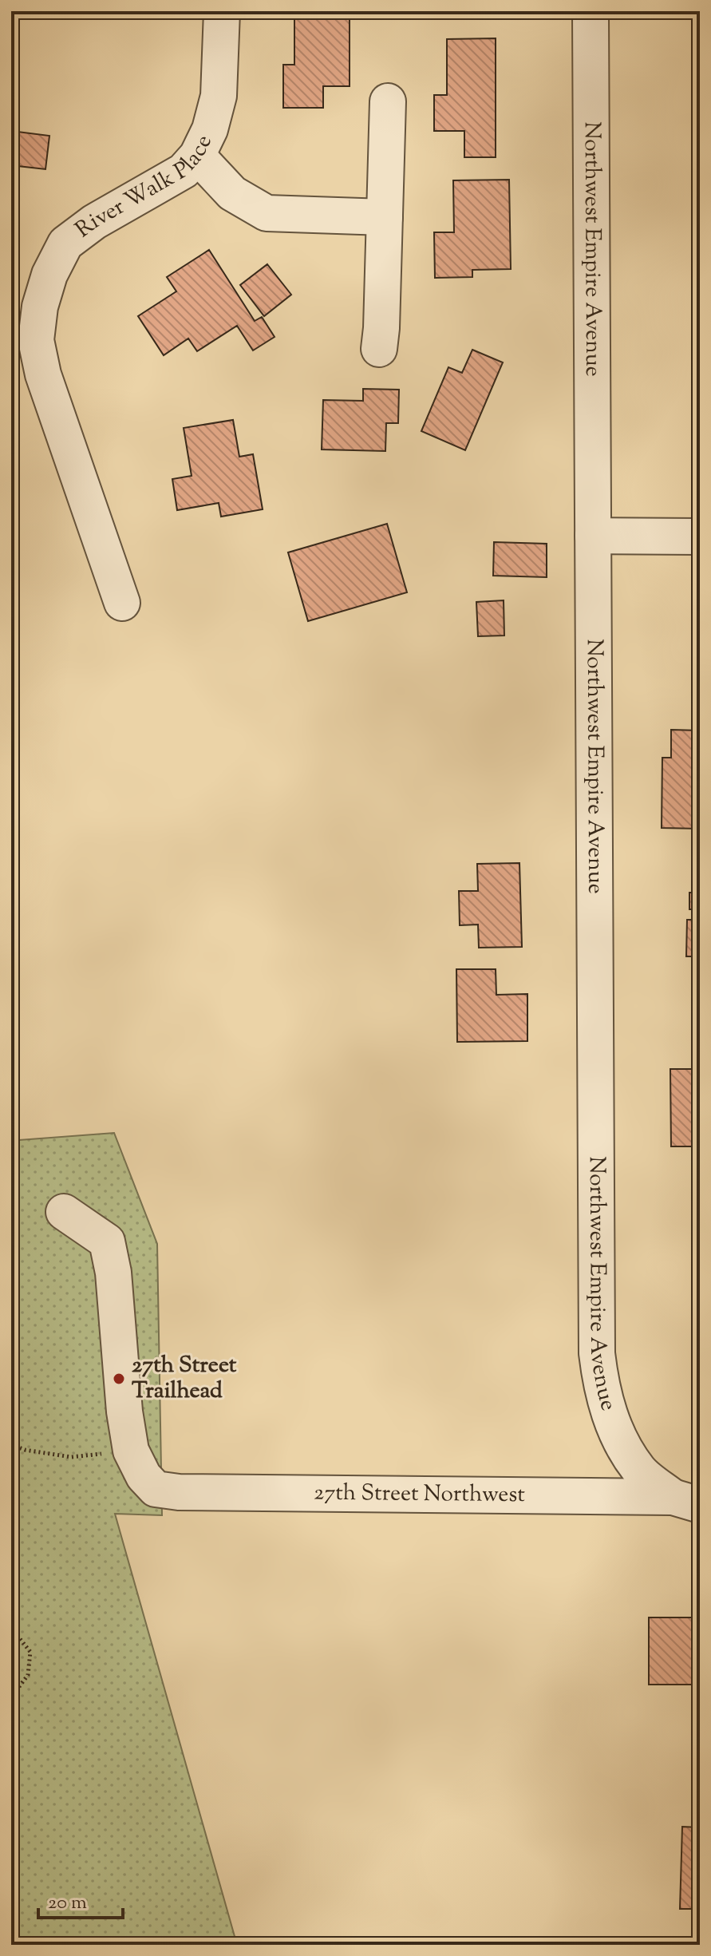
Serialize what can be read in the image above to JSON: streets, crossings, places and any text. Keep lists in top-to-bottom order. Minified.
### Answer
{"streets":{"street":["River Walk Place","Northwest Empire Avenue","27th Street Northwest"]},"crossings":[["Northwest Empire Avenue","27th Street Northwest"]],"places":["27th Street Trailhead"],"scale_bar":"20 m"}
